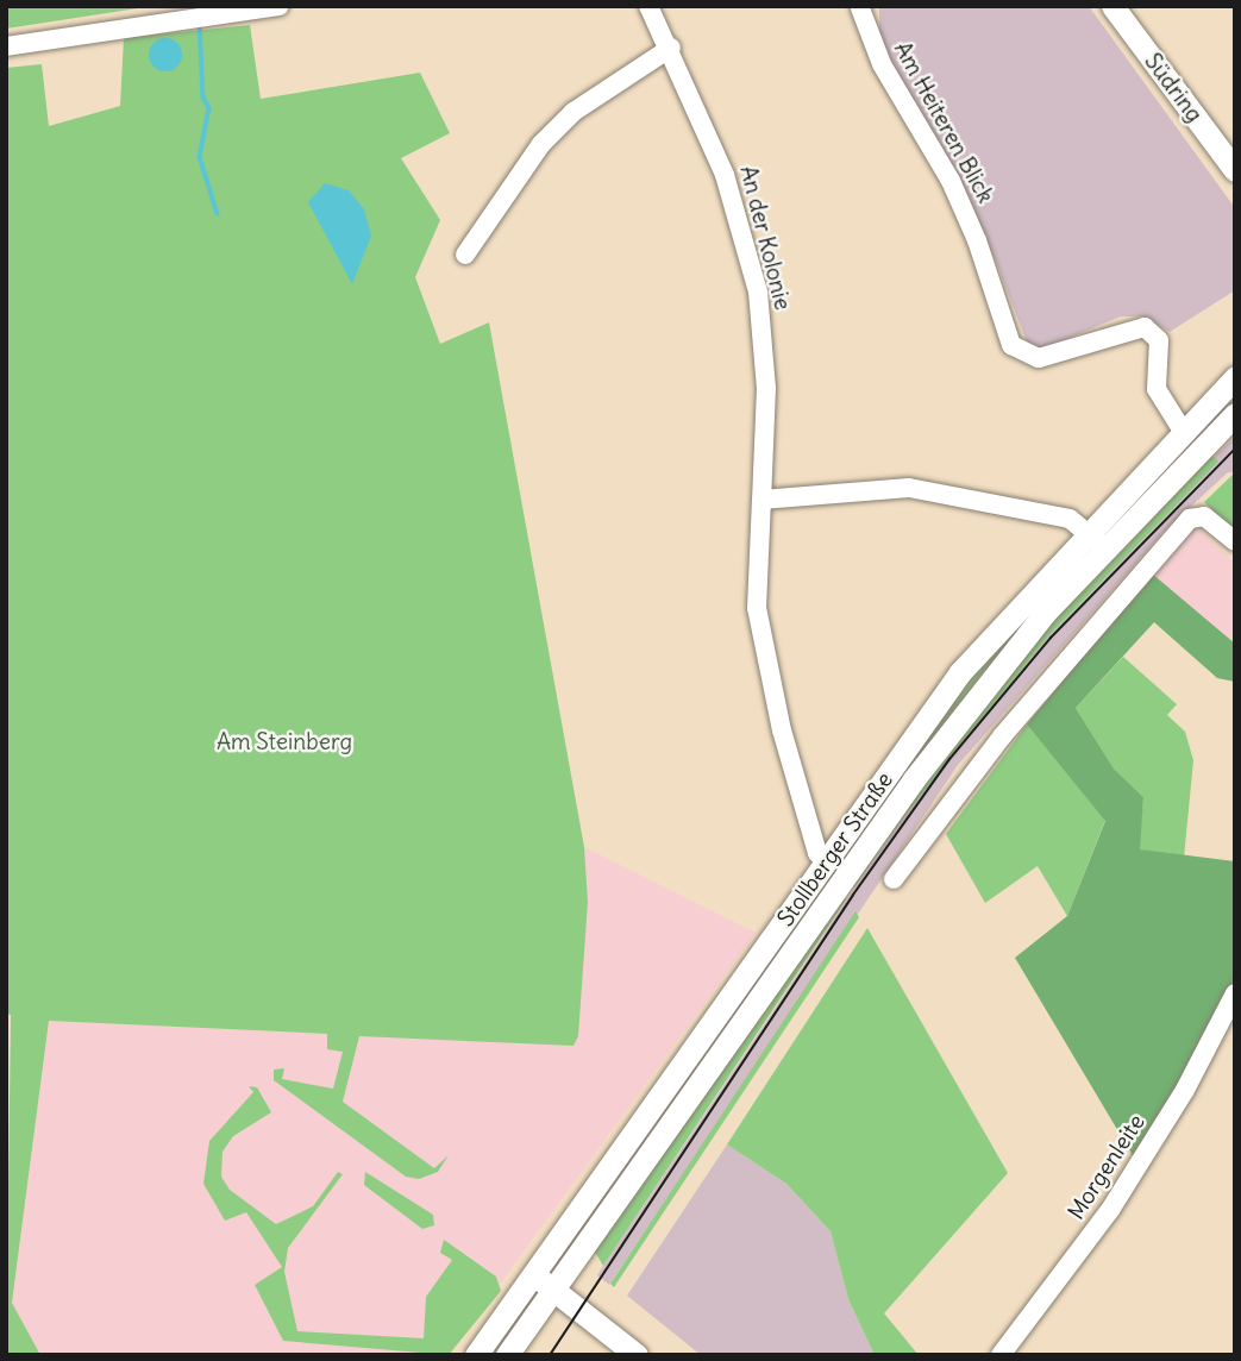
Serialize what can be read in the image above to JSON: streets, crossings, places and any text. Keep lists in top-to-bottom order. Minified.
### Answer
{"streets":{"main road":["Südring","Stollberger Straße"],"street":["Am Heiteren Blick","An der Kolonie","Morgenleite"]},"crossings":[["Am Heiteren Blick","Stollberger Straße"],["An der Kolonie","Stollberger Straße"]],"parks":["Am Steinberg"]}
